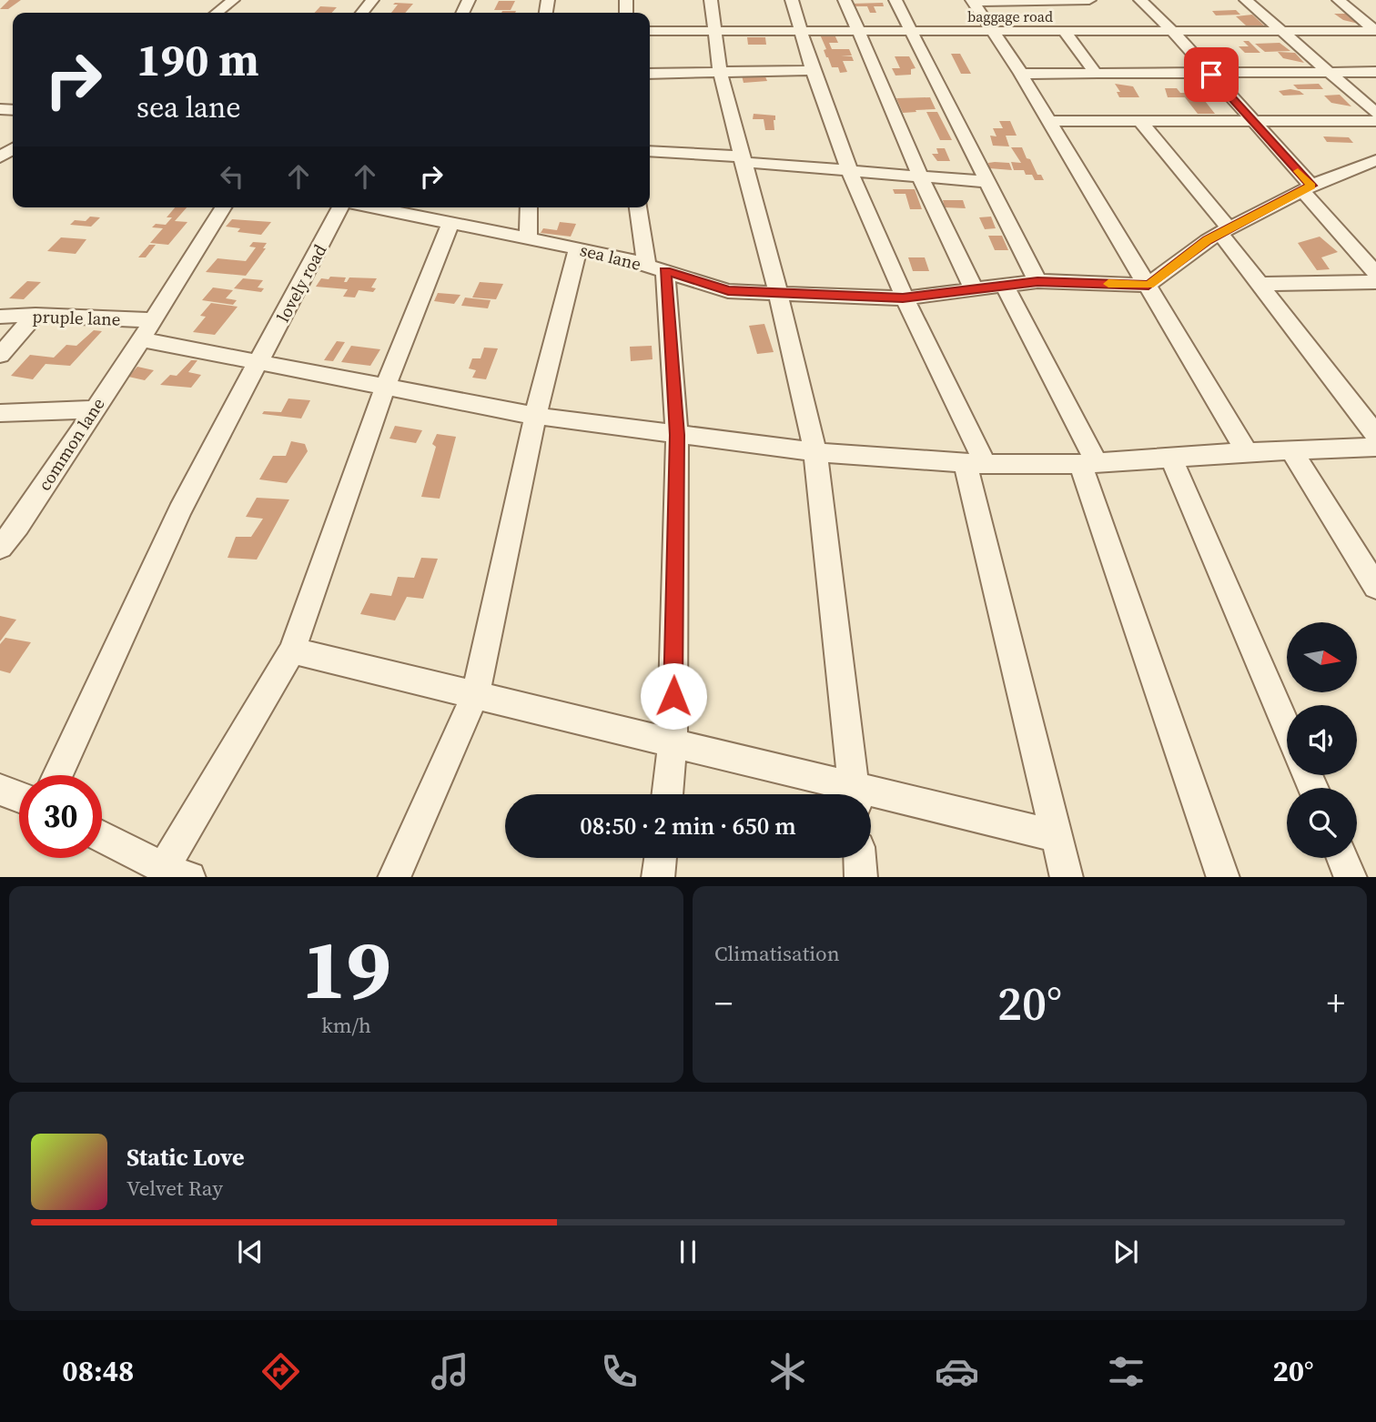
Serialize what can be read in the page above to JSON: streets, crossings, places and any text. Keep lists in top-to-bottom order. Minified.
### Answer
{"streets":{"street":["baggage road","sea lane","lovely road","pruple lane","common lane"]},"crossings":[["lovely road","pruple lane"],["pruple lane","common lane"]],"north":"right","page":{"turn":["190 m","sea lane"],"limit":"30","trip":"08:50 · 2 min · 650 m","tile":[["19","km/h"],"Climatisation"],"heat":["−","20°","+"],"song":["Static Love","Velvet Ray"],"tabs":["08:48","20°"]}}
